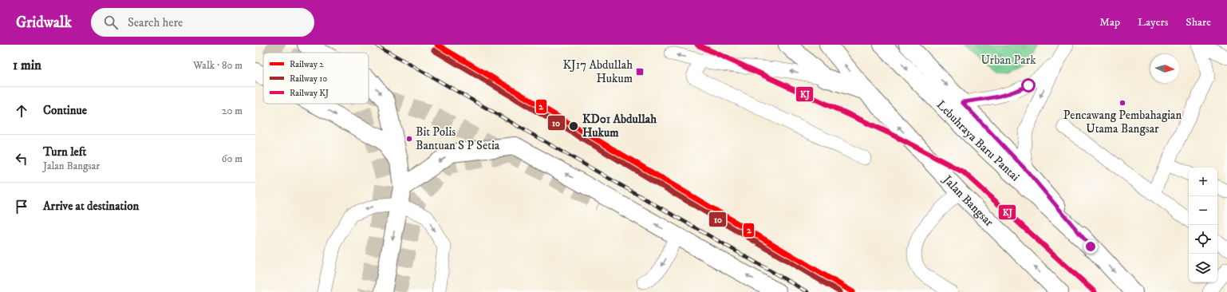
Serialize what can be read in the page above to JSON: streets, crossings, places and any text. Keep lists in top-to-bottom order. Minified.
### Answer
{"streets":{"main road":["Lebuhraya Baru Pantai","Jalan Bangsar"]},"parks":["Urban Park"],"places":{"transit":["KJ17 Abdullah Hukum"],"other":["Pencawang Pembahagian Utama Bangsar","KD01 Abdullah Hukum","Bit Polis Bantuan S P Setia"]},"lines":["rail line 2","rail line KJ","rail line 10"],"legend":["Railway 2","Railway 10","Railway KJ"],"north":"right","page":{"header":"Gridwalk","search":"Search here","nav":["Map","Layers","Share"],"heading":["1 min","Walk · 80 m"],"list":[["Continue","20 m"],["Turn left","Jalan Bangsar","60 m"],"Arrive at destination"],"map_buttons":["+","−"]}}
